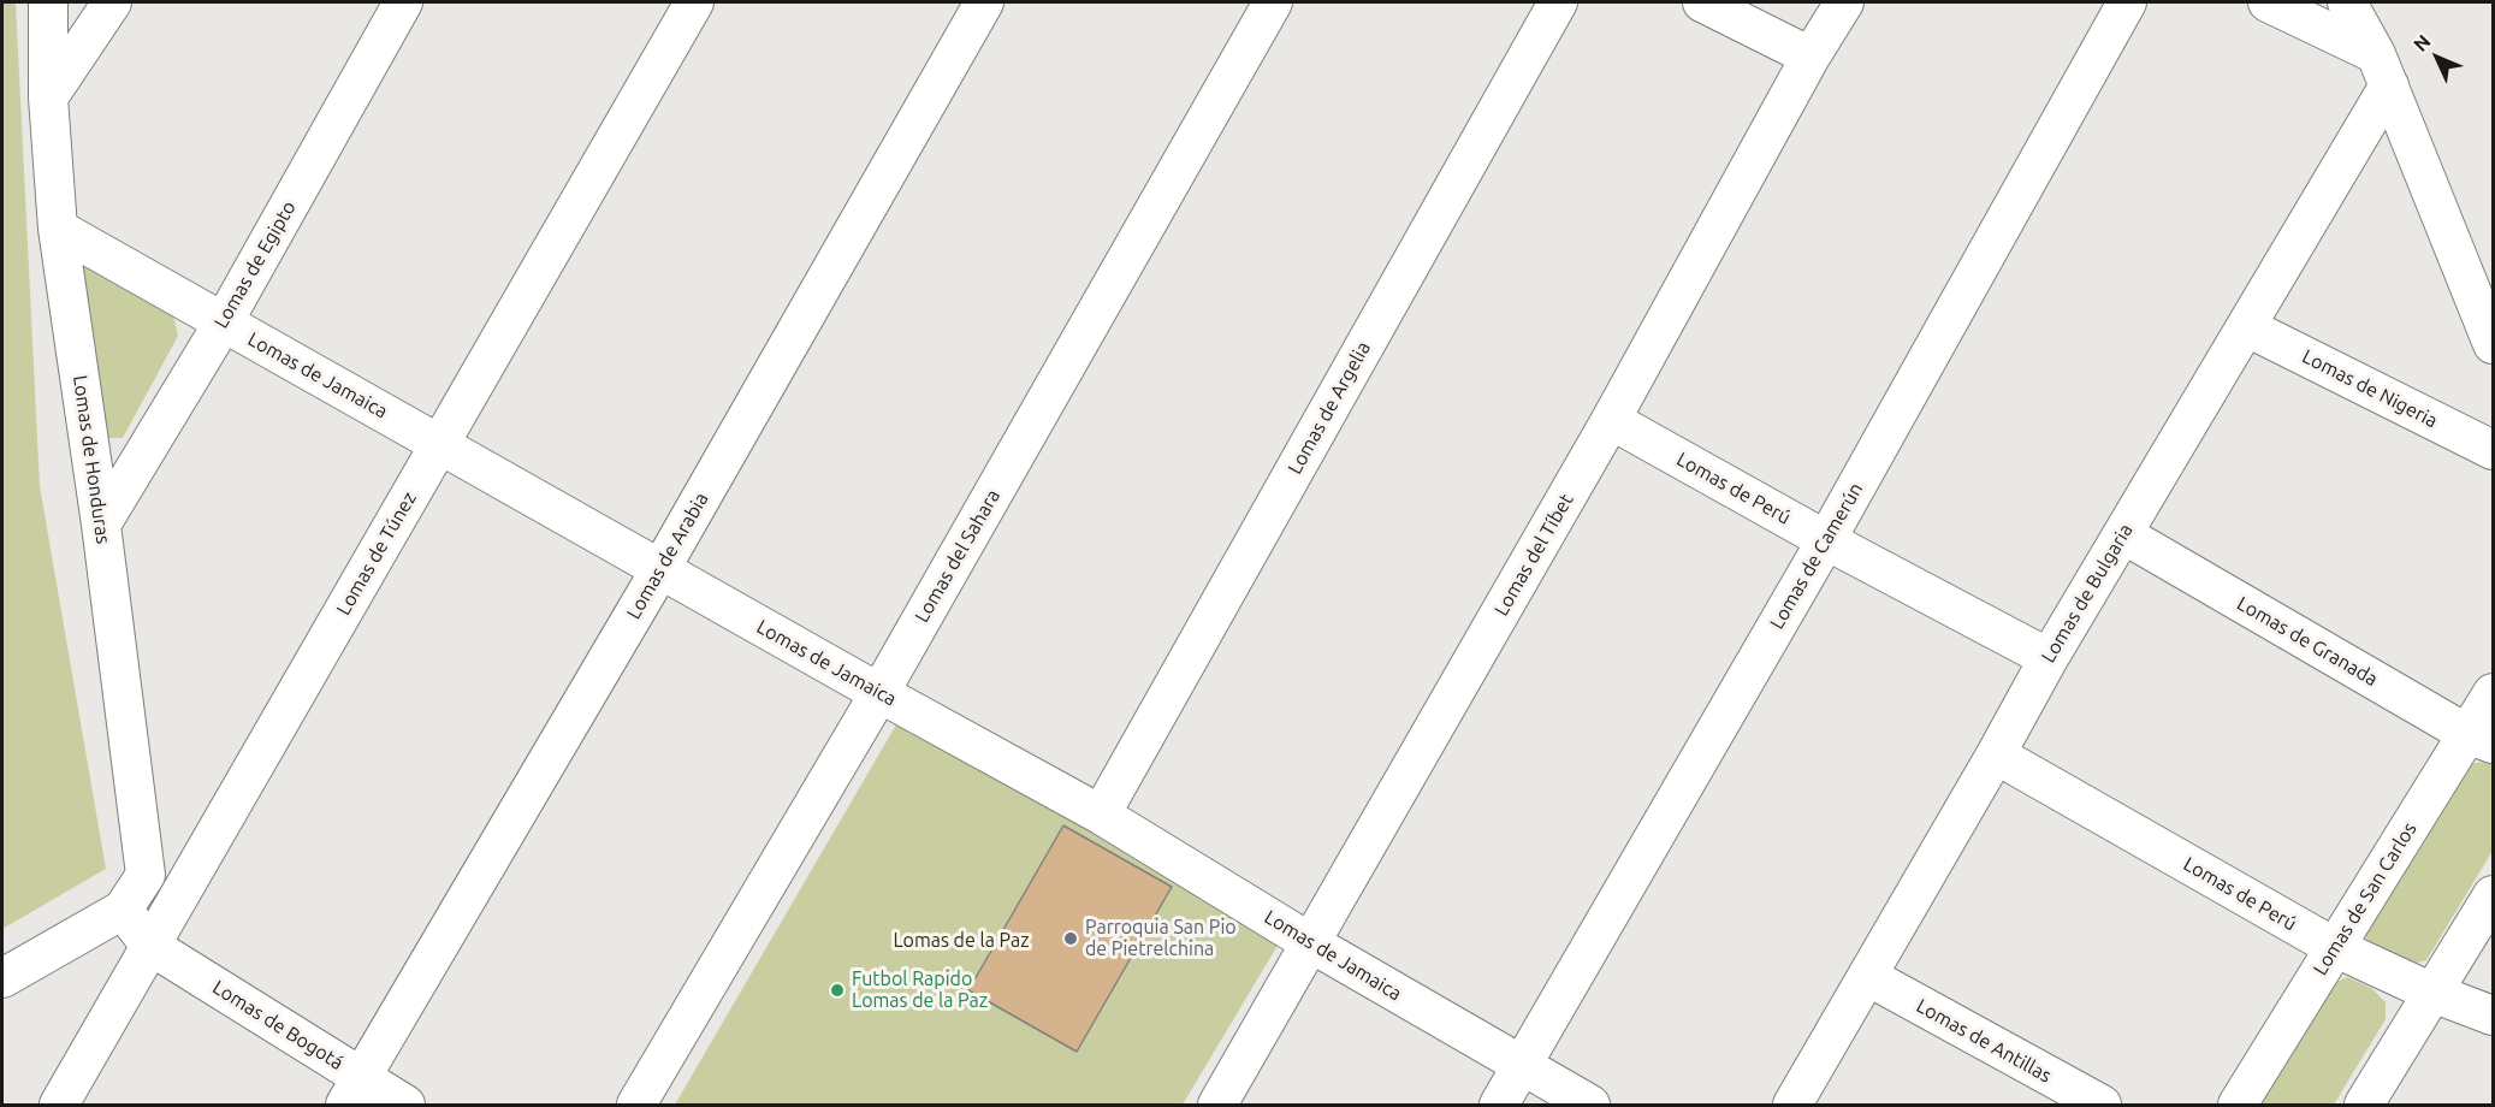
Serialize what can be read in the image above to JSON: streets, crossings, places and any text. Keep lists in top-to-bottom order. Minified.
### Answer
{"streets":{"street":["Lomas de Egipto","Lomas de Jamaica","Lomas de Nigeria","Lomas de Argelia","Lomas de Honduras","Lomas de Perú","Lomas de Túnez","Lomas del Tíbet","Lomas de Arabia","Lomas del Sahara","Lomas de Camerún","Lomas de Bulgaria","Lomas de Granada","Lomas de San Carlos","Lomas de Bogotá","Lomas de Antillas"]},"crossings":[["Lomas de Egipto","Lomas de Jamaica"],["Lomas de Egipto","Lomas de Honduras"],["Lomas de Jamaica","Lomas de Argelia"],["Lomas de Jamaica","Lomas de Honduras"],["Lomas de Jamaica","Lomas de Túnez"],["Lomas de Jamaica","Lomas del Tíbet"],["Lomas de Jamaica","Lomas de Arabia"],["Lomas de Jamaica","Lomas del Sahara"],["Lomas de Jamaica","Lomas de Camerún"],["Lomas de Nigeria","Lomas de Bulgaria"],["Lomas de Perú","Lomas del Tíbet"],["Lomas de Perú","Lomas de Camerún"],["Lomas de Perú","Lomas de Bulgaria"],["Lomas de Perú","Lomas de San Carlos"],["Lomas de Túnez","Lomas de Bogotá"],["Lomas de Arabia","Lomas de Bogotá"],["Lomas de Bulgaria","Lomas de Granada"],["Lomas de Bulgaria","Lomas de Antillas"],["Lomas de Granada","Lomas de San Carlos"]],"parks":["Lomas de la Paz"],"places":["Parroquia San Pio de Pietrelchina","Futbol Rapido Lomas de la Paz"],"north":"top left"}
